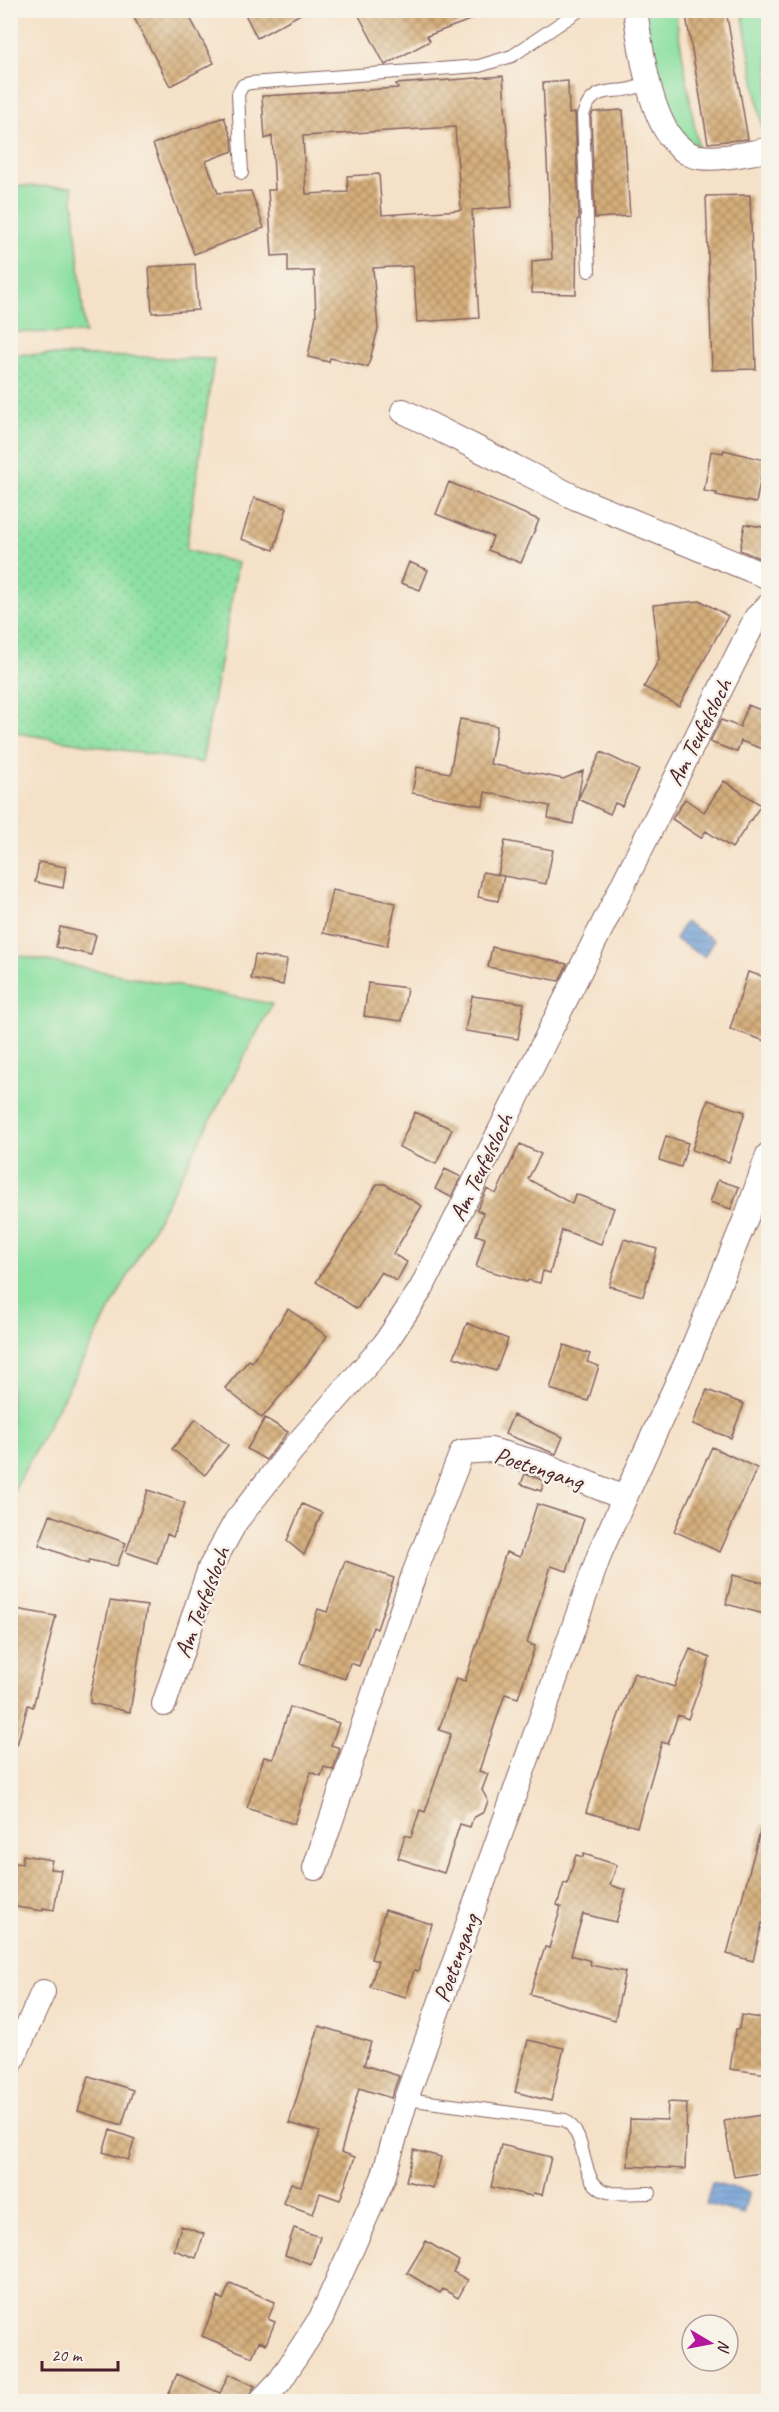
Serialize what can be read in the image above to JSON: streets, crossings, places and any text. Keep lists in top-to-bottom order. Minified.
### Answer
{"streets":{"street":["Am Teufelsloch","Poetengang"]},"scale_bar":"20 m","north":"right"}
